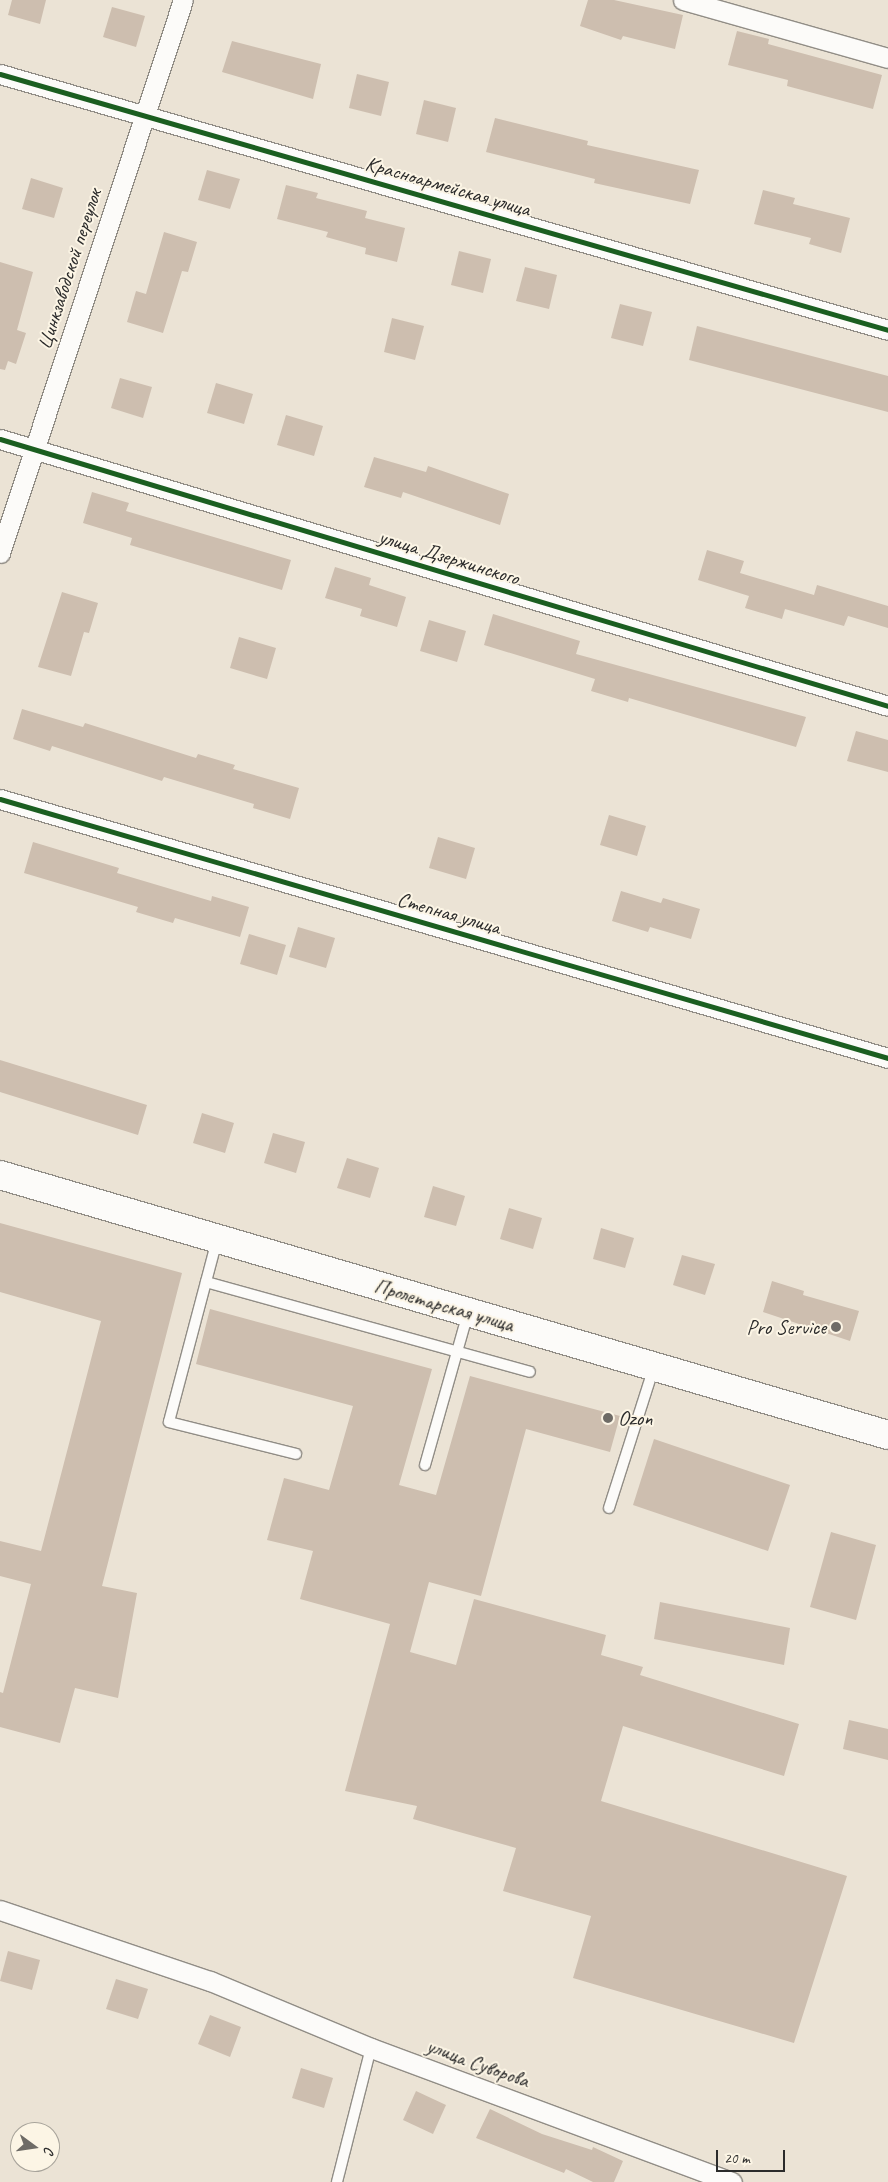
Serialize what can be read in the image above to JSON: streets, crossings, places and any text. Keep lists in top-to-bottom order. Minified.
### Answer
{"streets":{"main road":["Пролетарская улица"],"street":["Красноармейская улица","Цинкзаводской переулок","улица Дзержинского","Степная улица","улица Суворова"]},"crossings":[["Красноармейская улица","Цинкзаводской переулок"],["Цинкзаводской переулок","улица Дзержинского"]],"places":["Pro Service","Ozon"],"scale_bar":"20 m","north":"right"}
